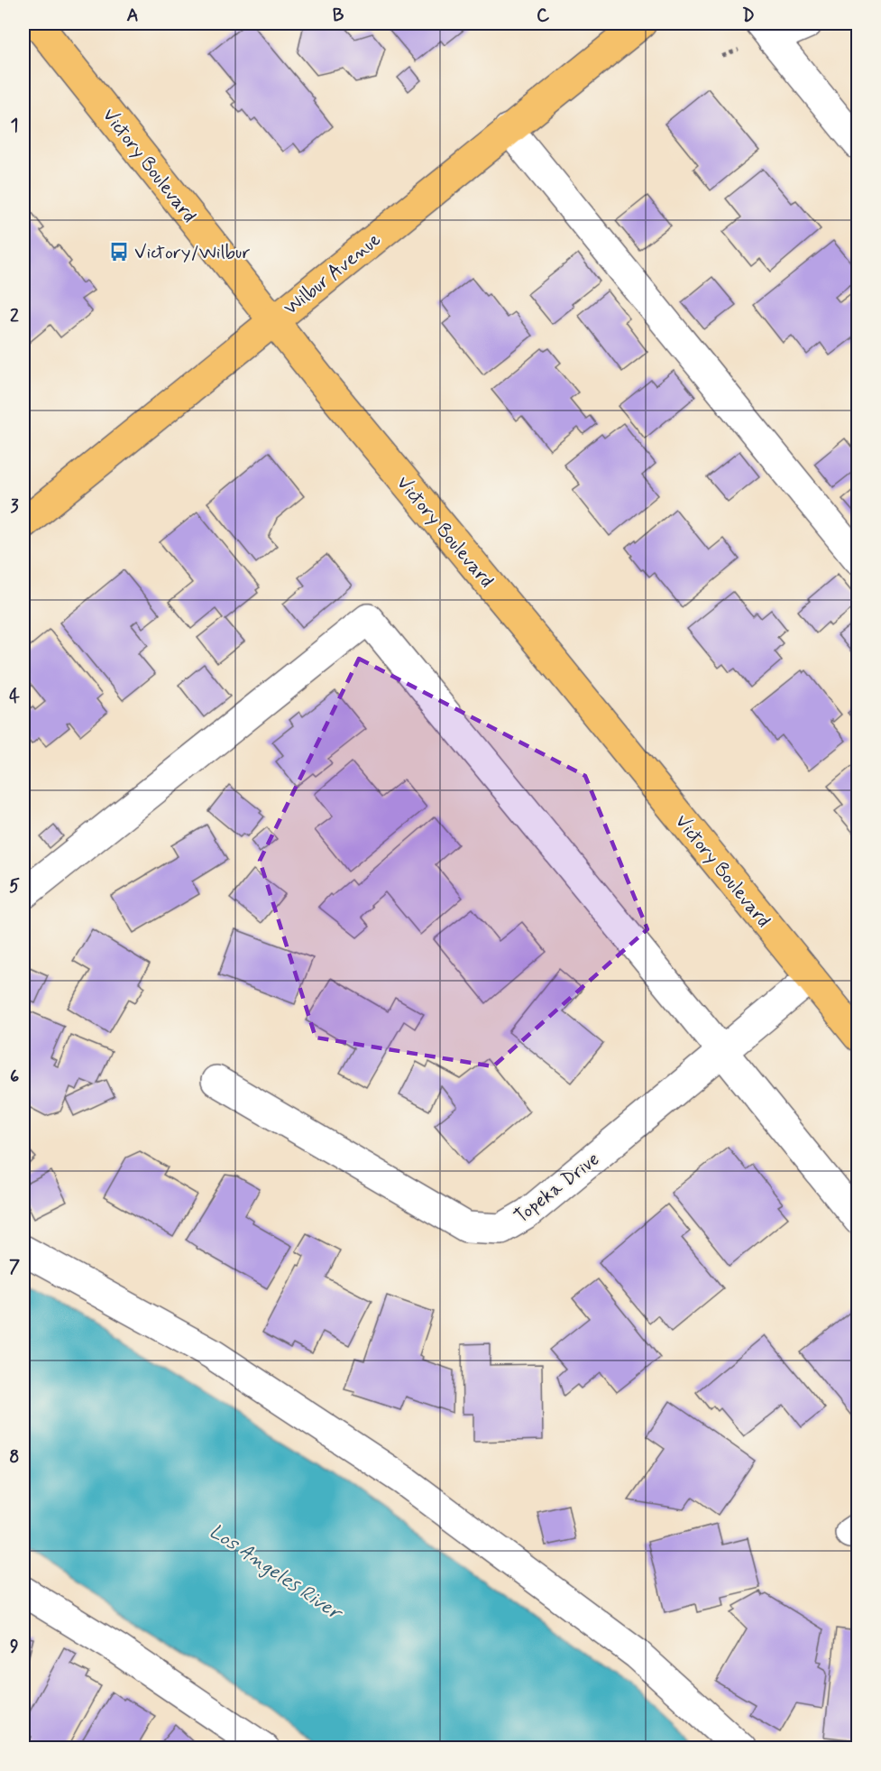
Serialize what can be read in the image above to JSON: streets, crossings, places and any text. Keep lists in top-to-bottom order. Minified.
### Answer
{"streets":{"main road":["Victory Boulevard","Wilbur Avenue"],"street":["Topeka Drive"]},"crossings":[["Victory Boulevard","Wilbur Avenue"],["Victory Boulevard","Topeka Drive"]],"water":["Los Angeles River"],"places":{"bus stop":["Victory/Wilbur"]},"grid":{"columns":["A","B","C","D"],"rows":["1","2","3","4","5","6","7","8","9"]}}
